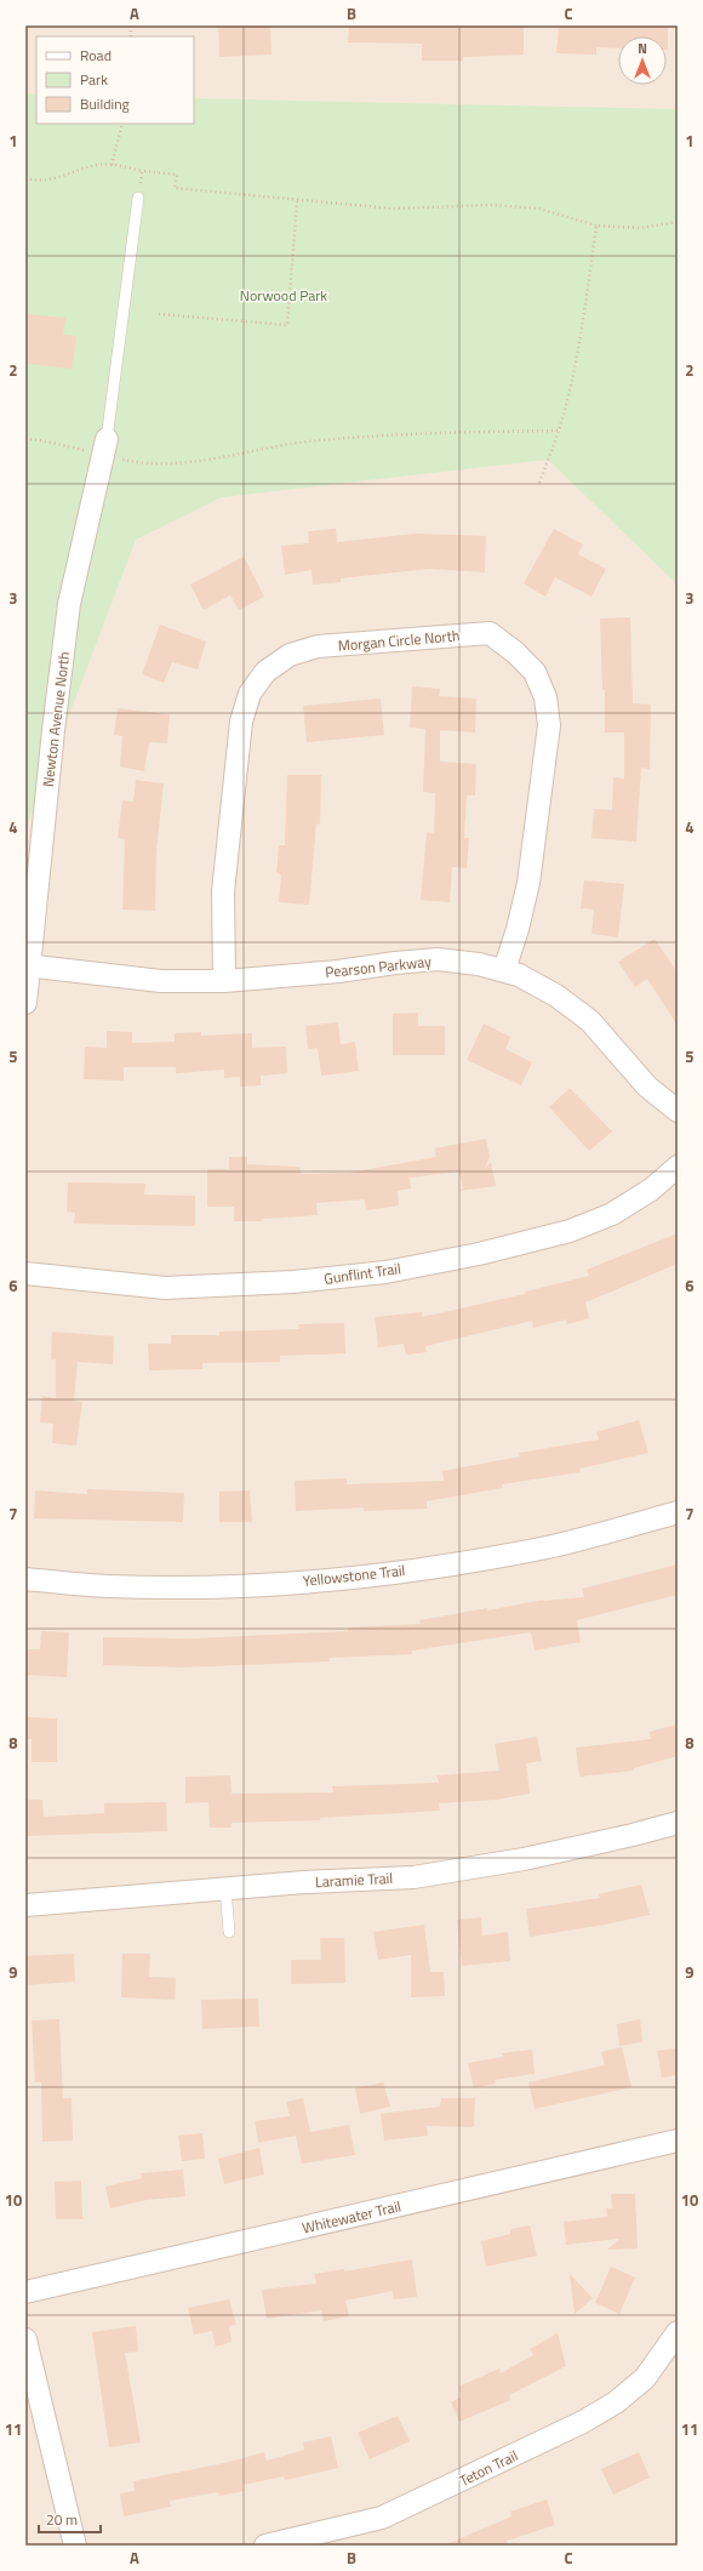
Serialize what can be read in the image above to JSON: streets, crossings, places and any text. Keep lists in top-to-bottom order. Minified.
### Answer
{"streets":{"street":["Morgan Circle North","Newton Avenue North","Pearson Parkway","Gunflint Trail","Yellowstone Trail","Laramie Trail","Whitewater Trail","Teton Trail"]},"crossings":[["Morgan Circle North","Pearson Parkway"],["Newton Avenue North","Pearson Parkway"]],"parks":["Norwood Park"],"legend":["Road","Park","Building"],"scale_bar":"20 m","north":"top","grid":{"columns":["A","B","C"],"rows":["1","2","3","4","5","6","7","8","9","10","11"]}}
